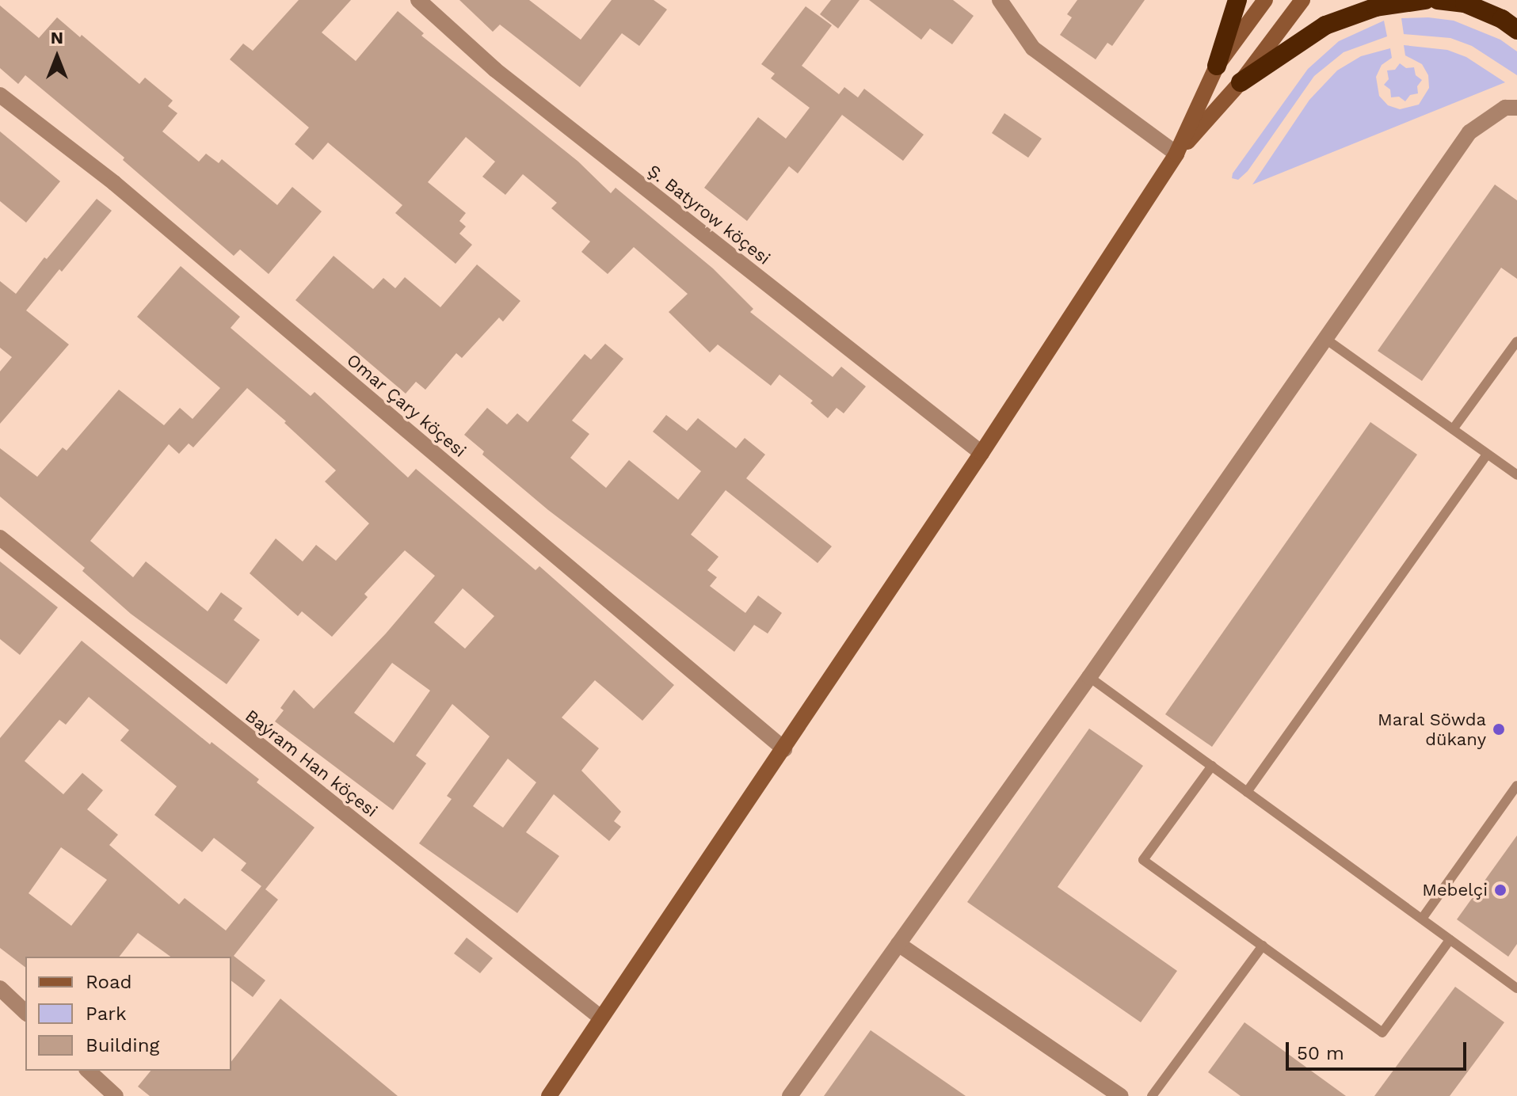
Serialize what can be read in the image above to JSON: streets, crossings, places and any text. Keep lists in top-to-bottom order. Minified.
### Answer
{"streets":{"street":["Ş. Batyrow köçesi","Omar Çary köçesi","Baýram Han köçesi"]},"places":["Maral Söwda dükany","Mebelçi"],"legend":["Road","Park","Building"],"scale_bar":"50 m","north":"top"}
